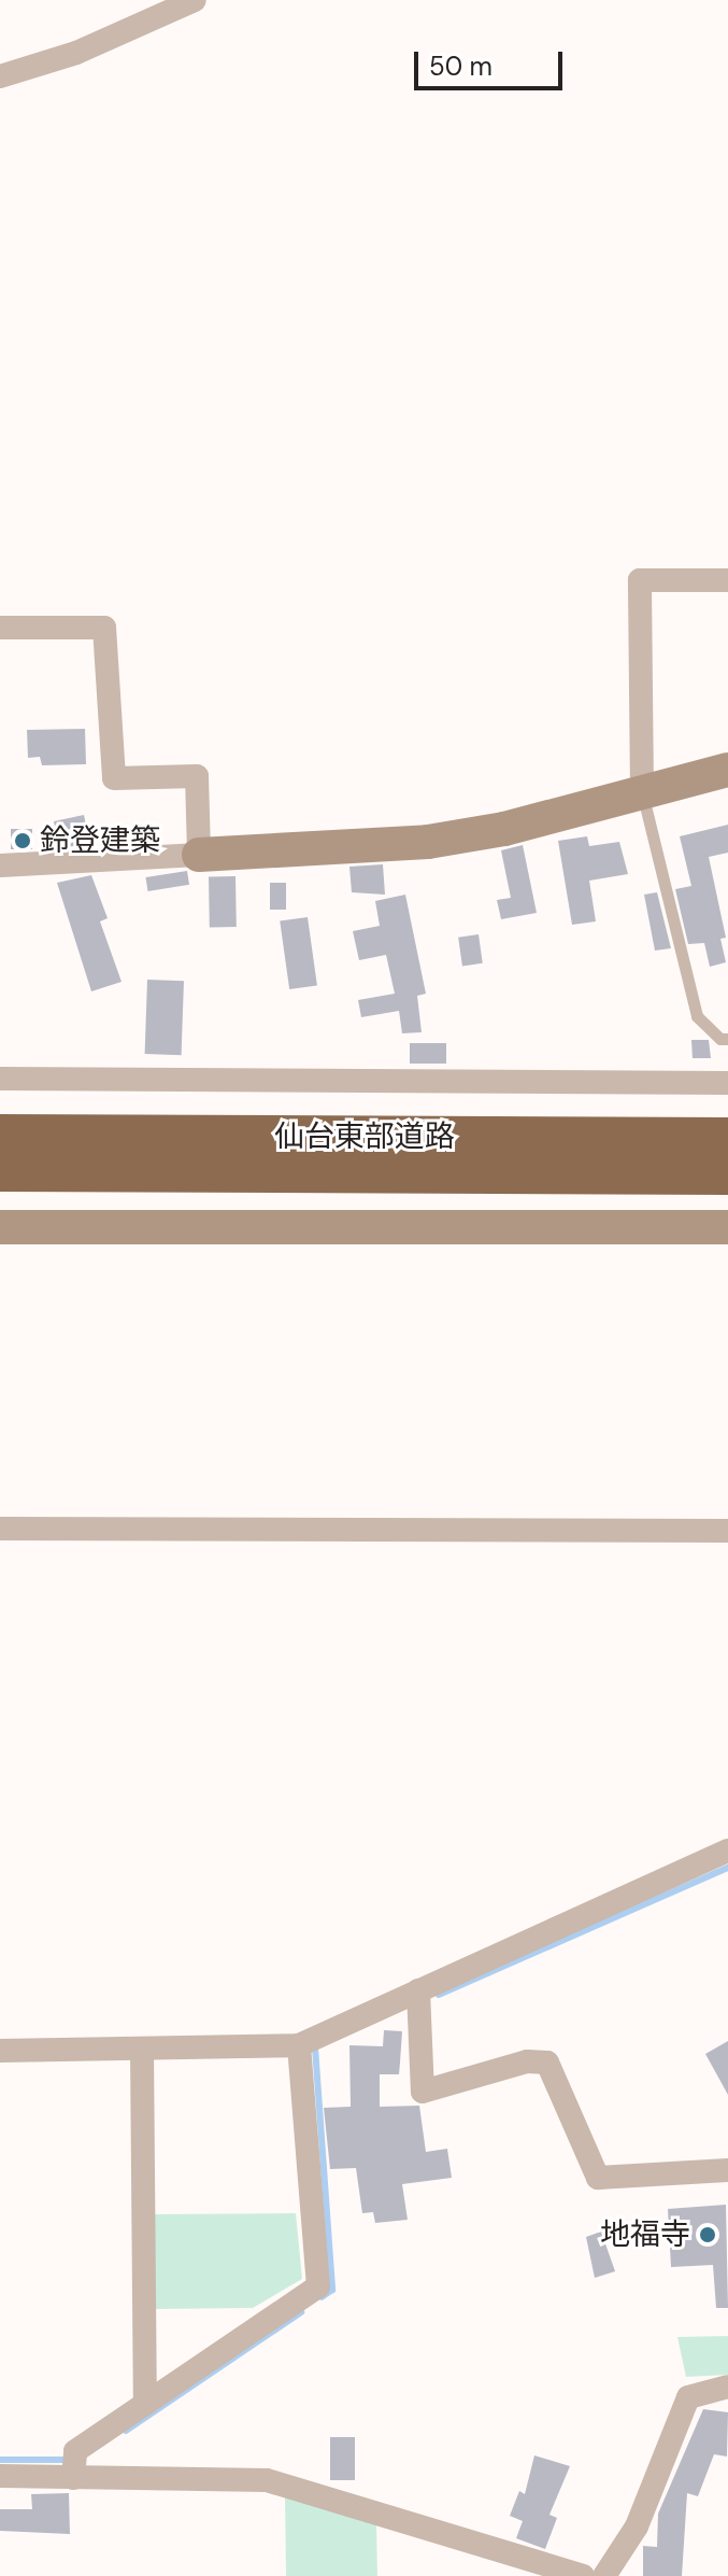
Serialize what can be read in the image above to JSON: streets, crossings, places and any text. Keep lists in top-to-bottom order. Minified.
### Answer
{"streets":{"highway":["仙台東部道路"]},"places":["鈴登建築","地福寺"],"scale_bar":"50 m"}
